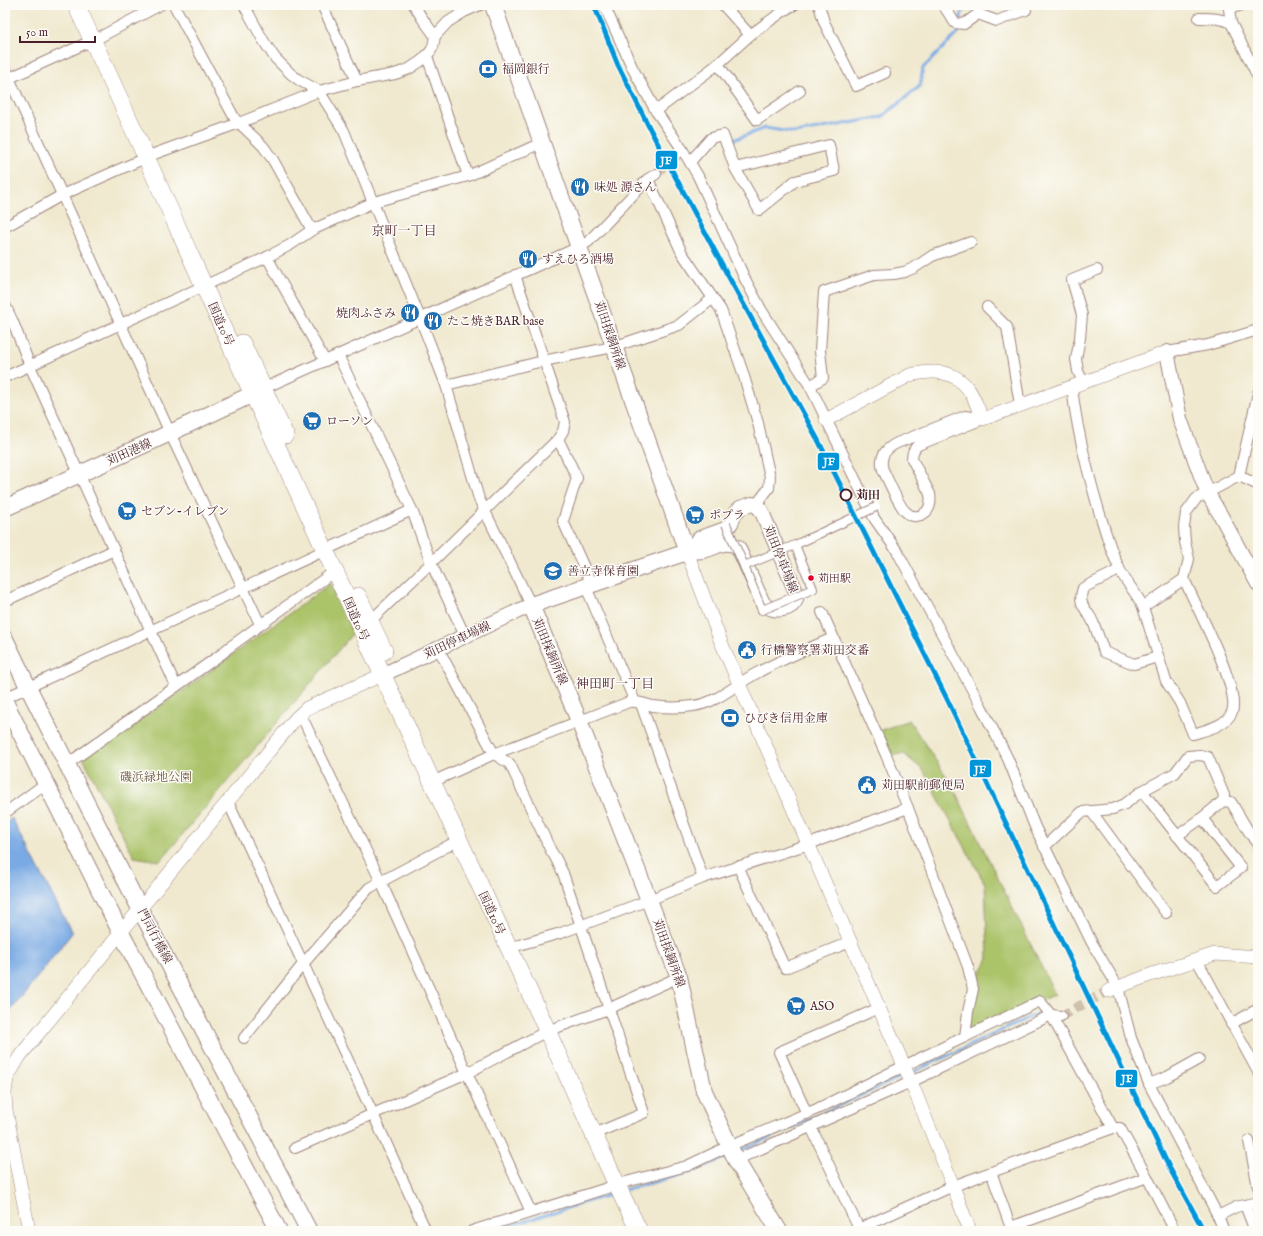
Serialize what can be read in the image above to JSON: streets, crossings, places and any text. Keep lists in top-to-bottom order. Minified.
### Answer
{"streets":{"highway":["国道10号"],"main road":["苅田採銅所線","苅田港線","苅田停車場線","門司行橋線"]},"crossings":[["国道10号","苅田港線"],["国道10号","苅田停車場線"],["苅田採銅所線","苅田停車場線"]],"districts":["京町一丁目","神田町一丁目"],"parks":["磯浜緑地公園"],"places":{"bank":["福岡銀行","ひびき信用金庫"],"restaurant":["味処 源さん","すえひろ酒場","焼肉ふさみ","たこ焼きBAR base"],"supermarket":["ローソン","セブン-イレブン","ポプラ","ASO"],"other":["苅田","苅田駅"],"school or university":["善立寺保育園"],"public building":["行橋警察署苅田交番","苅田駅前郵便局"]},"lines":["transit line JF"],"scale_bar":"50 m"}
